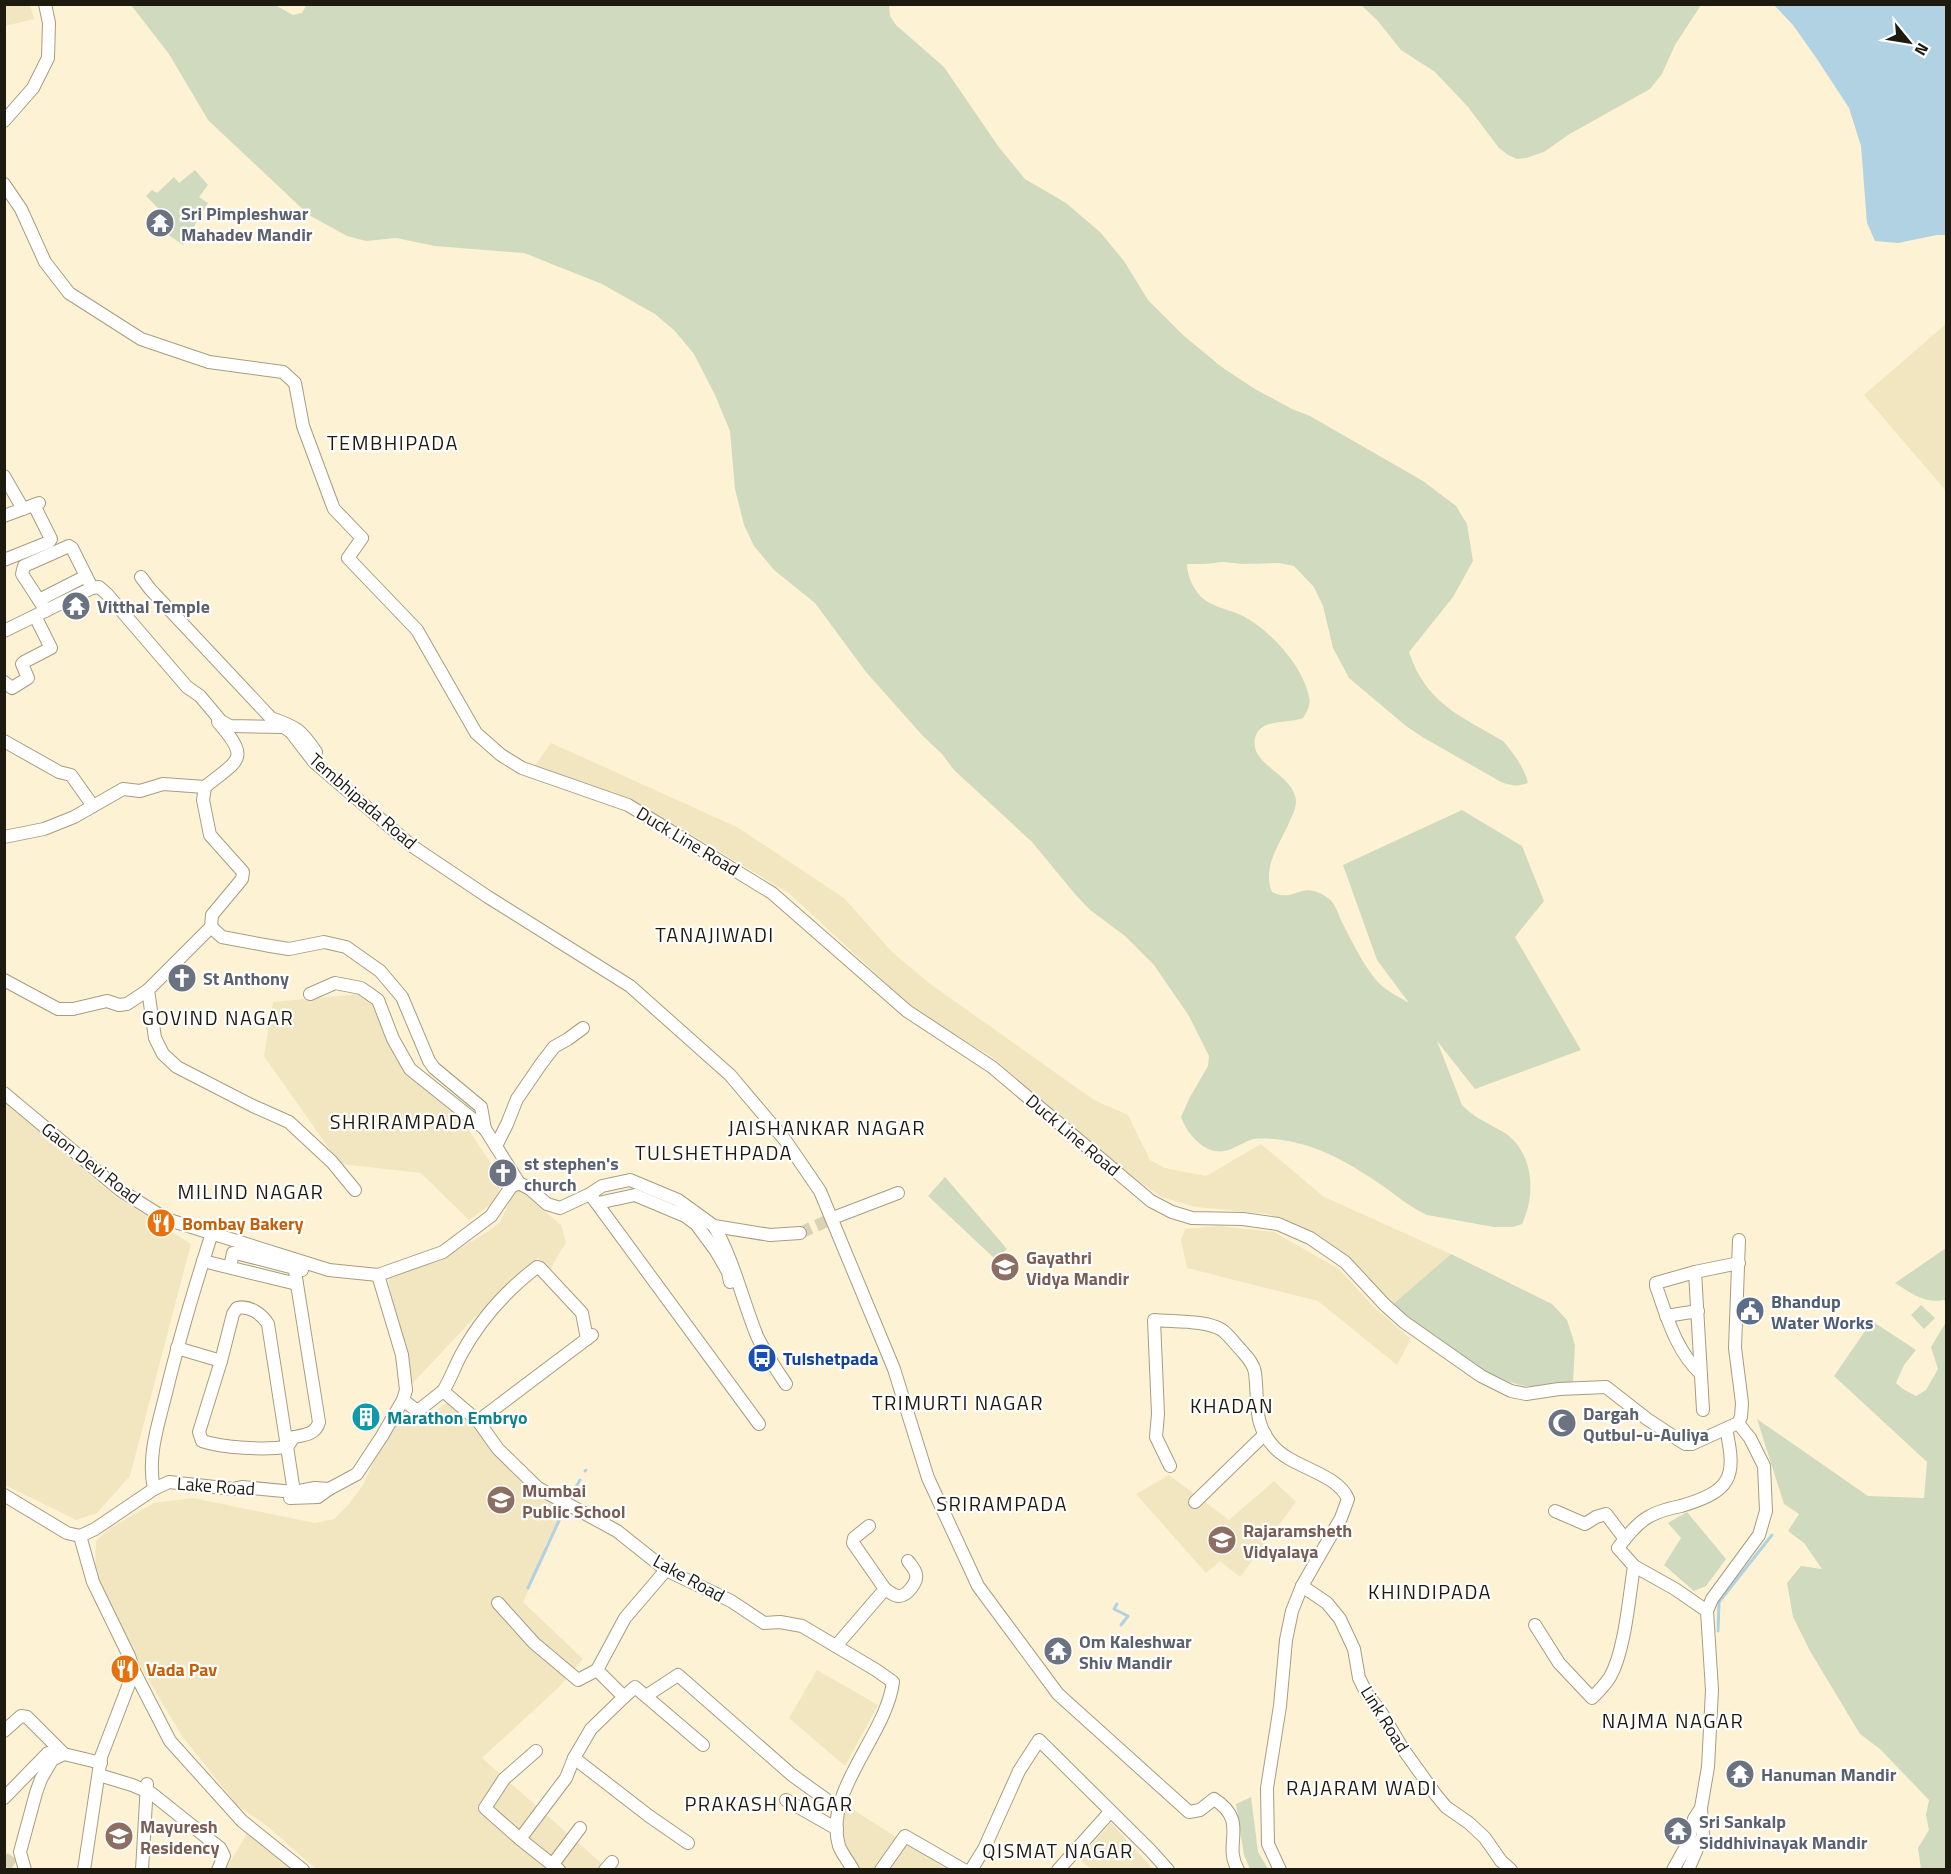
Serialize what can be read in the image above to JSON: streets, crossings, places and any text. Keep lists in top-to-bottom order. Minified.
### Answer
{"streets":{"street":["Tembhipada Road","Duck Line Road","Gaon Devi Road","Lake Road","Link Road"]},"districts":["TEMBHIPADA","TANAJIWADI","GOVIND NAGAR","SHRIRAMPADA","JAISHANKAR NAGAR","TULSHETHPADA","MILIND NAGAR","TRIMURTI NAGAR","KHADAN","SRIRAMPADA","KHINDIPADA","NAJMA NAGAR","RAJARAM WADI","PRAKASH NAGAR","QISMAT NAGAR"],"places":{"temple":["Sri Pimpleshwar Mahadev Mandir","Vitthal Temple","Om Kaleshwar Shiv Mandir","Hanuman Mandir","Sri Sankalp Siddhivinayak Mandir"],"church":["St Anthony","st stephen's church"],"restaurant":["Bombay Bakery","Vada Pav"],"school or university":["Gayathri Vidya Mandir","Mumbai Public School","Rajaramsheth Vidyalaya","Mayuresh Residency"],"public building":["Bhandup Water Works"],"bus stop":["Tulshetpada"],"building":["Marathon Embryo"],"mosque":["Dargah Qutbul-u-Auliya"]},"north":"bottom right"}
